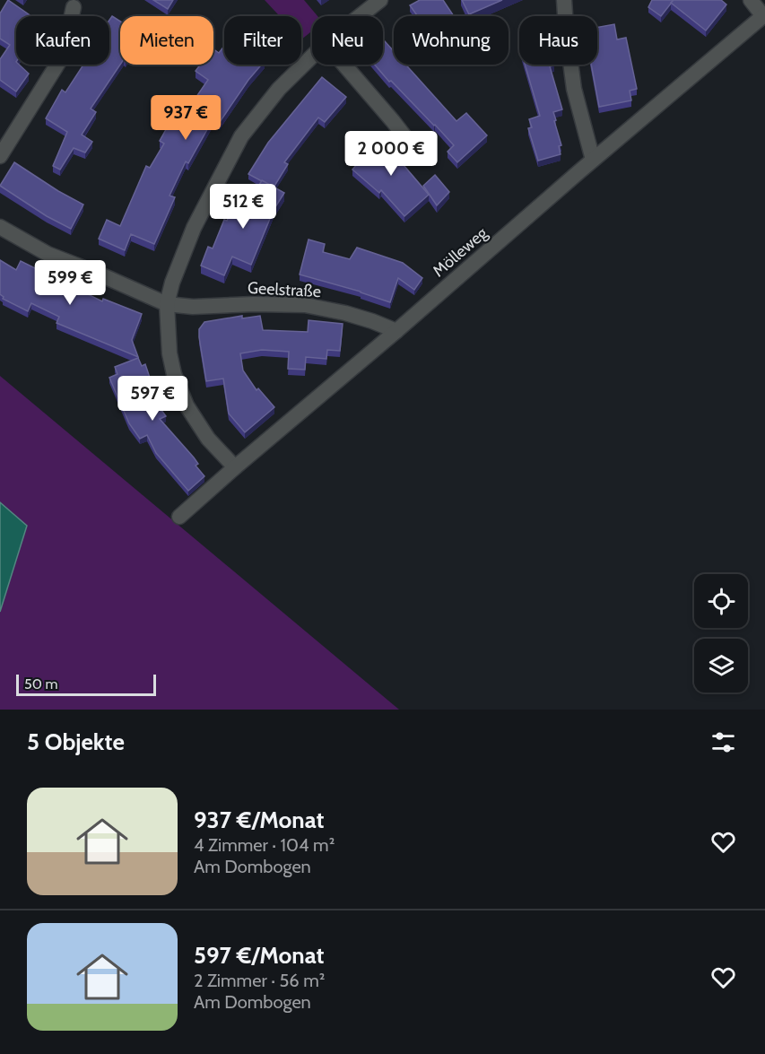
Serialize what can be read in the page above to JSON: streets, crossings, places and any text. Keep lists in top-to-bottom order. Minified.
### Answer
{"streets":{"street":["Mölleweg","Geelstraße"]},"crossings":[["Mölleweg","Geelstraße"]],"scale_bar":"50 m","page":{"chip":["Kaufen","Mieten","Filter","Neu","Wohnung","Haus"],"price":["937 €","2 000 €","512 €","599 €","597 €"],"scale":"50 m","heading":"5 Objekte","list":[{"name":"937 €/Monat","note":"4 Zimmer · 104 m² · Am Dombogen"},{"name":"597 €/Monat","note":"2 Zimmer · 56 m² · Am Dombogen"}]}}
